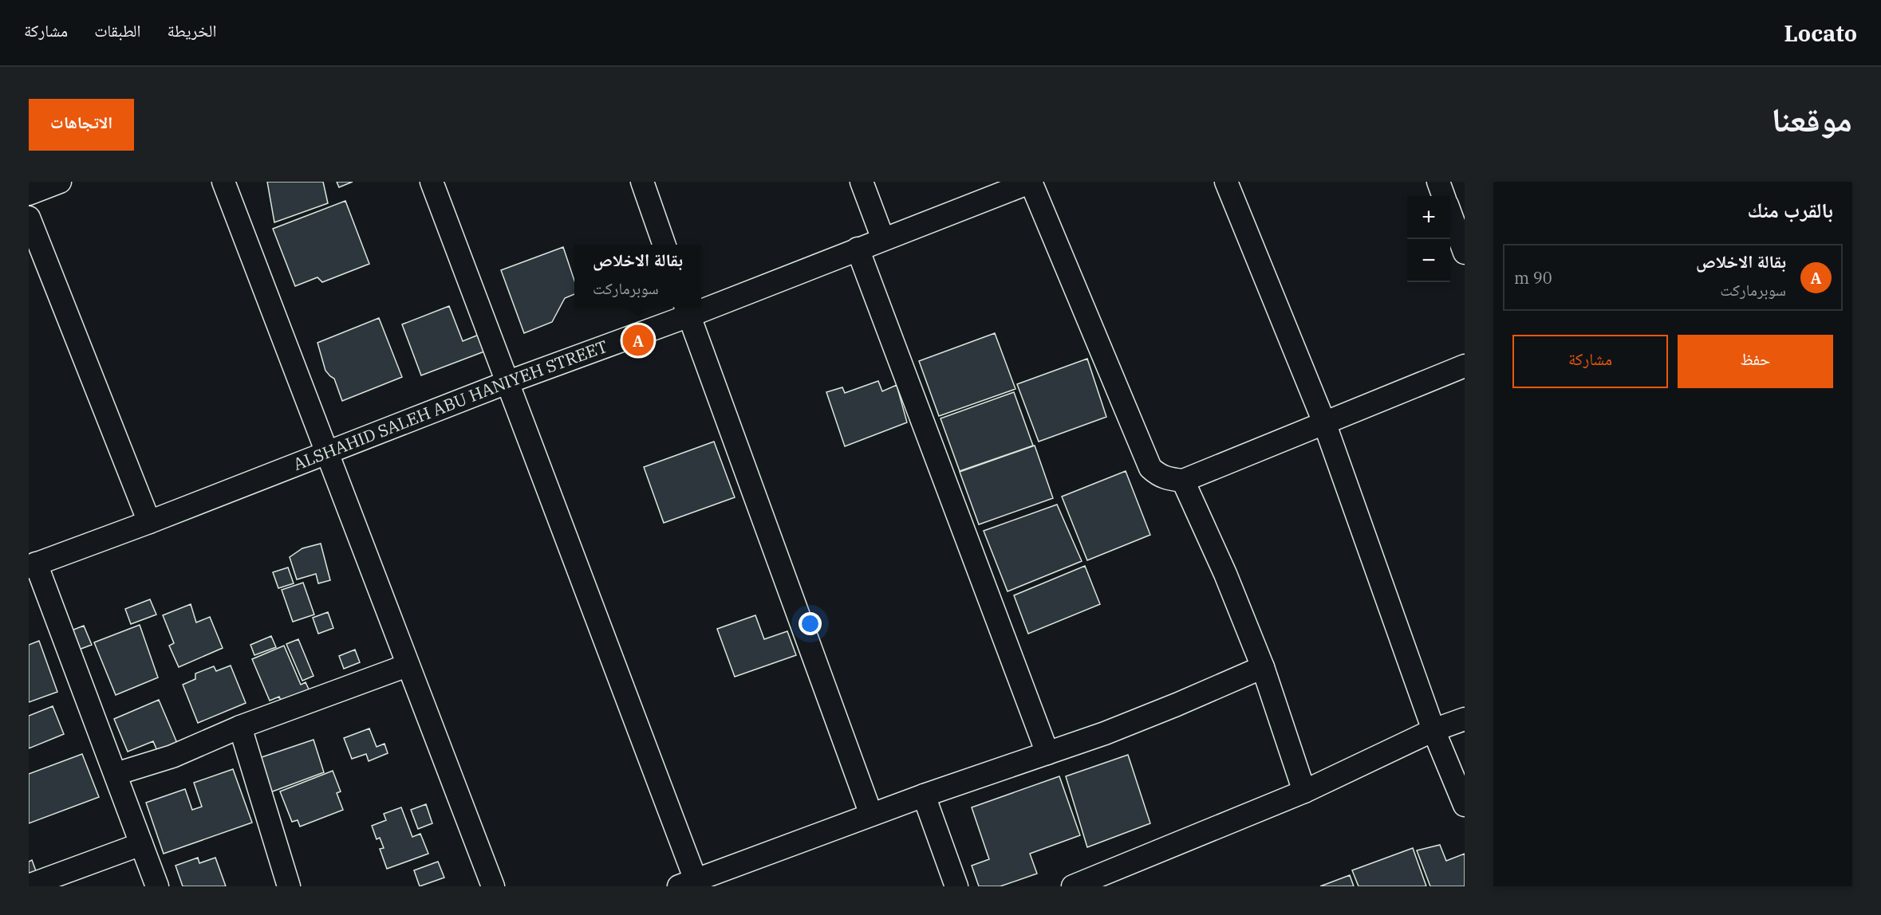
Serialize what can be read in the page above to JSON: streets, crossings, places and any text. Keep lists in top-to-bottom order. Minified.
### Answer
{"streets":{"street":["ALSHAHID SALEH ABU HANIYEH STREET"]},"page":{"header":"Locato","nav":["الخريطة","الطبقات","مشاركة"],"title":"موقعنا","buttons":["الاتجاهات",["حفظ","مشاركة"]],"heading":"بالقرب منك","map_buttons":["+","−"],"list":[{"mark":"A","name":"بقالة الاخلاص","note":"سوبرماركت","value":"90 m"}],"popup":["بقالة الاخلاص","سوبرماركت"],"pins":"A"}}
